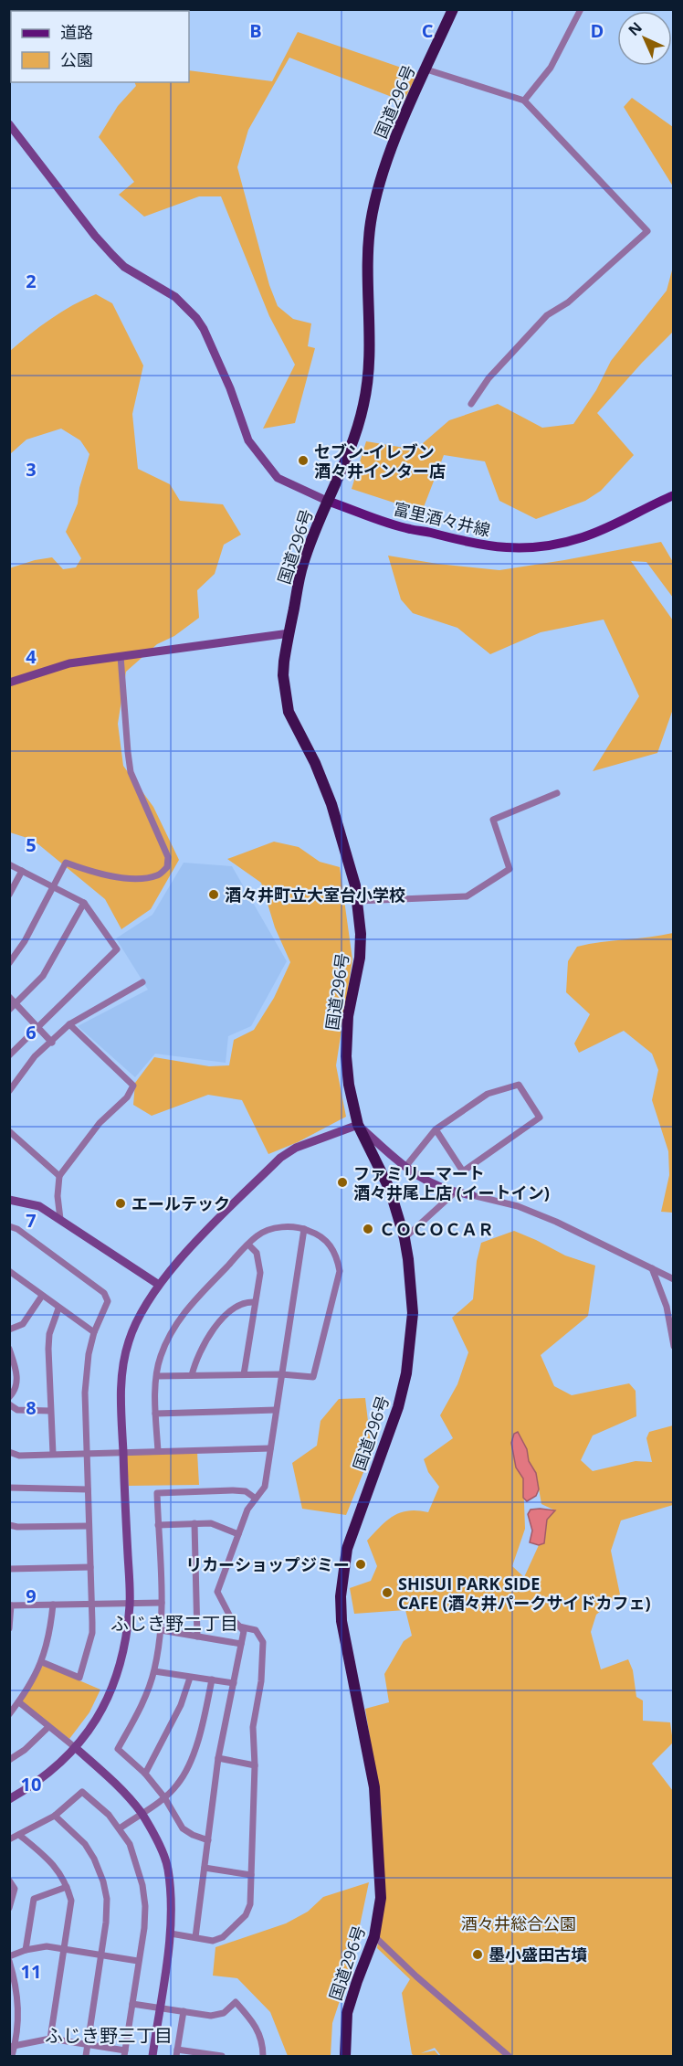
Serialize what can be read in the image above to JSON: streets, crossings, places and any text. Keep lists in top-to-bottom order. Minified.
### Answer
{"streets":{"highway":["国道296号"],"main road":["富里酒々井線"]},"crossings":[["国道296号","富里酒々井線"]],"districts":["ふじき野二丁目","ふじき野三丁目"],"parks":["酒々井総合公園"],"places":["セブン-イレブン 酒々井インター店","酒々井町立大室台小学校","ファミリーマート 酒々井尾上店 (イートイン)","エールテック","ＣＯＣＯＣＡＲ","リカーショップジミー","SHISUI PARK SIDE CAFE (酒々井パークサイドカフェ)","墨小盛田古墳"],"legend":["道路","公園"],"north":"top left","grid":{"columns":["B","C","D"],"rows":["2","3","4","5","6","7","8","9","10","11"]}}
